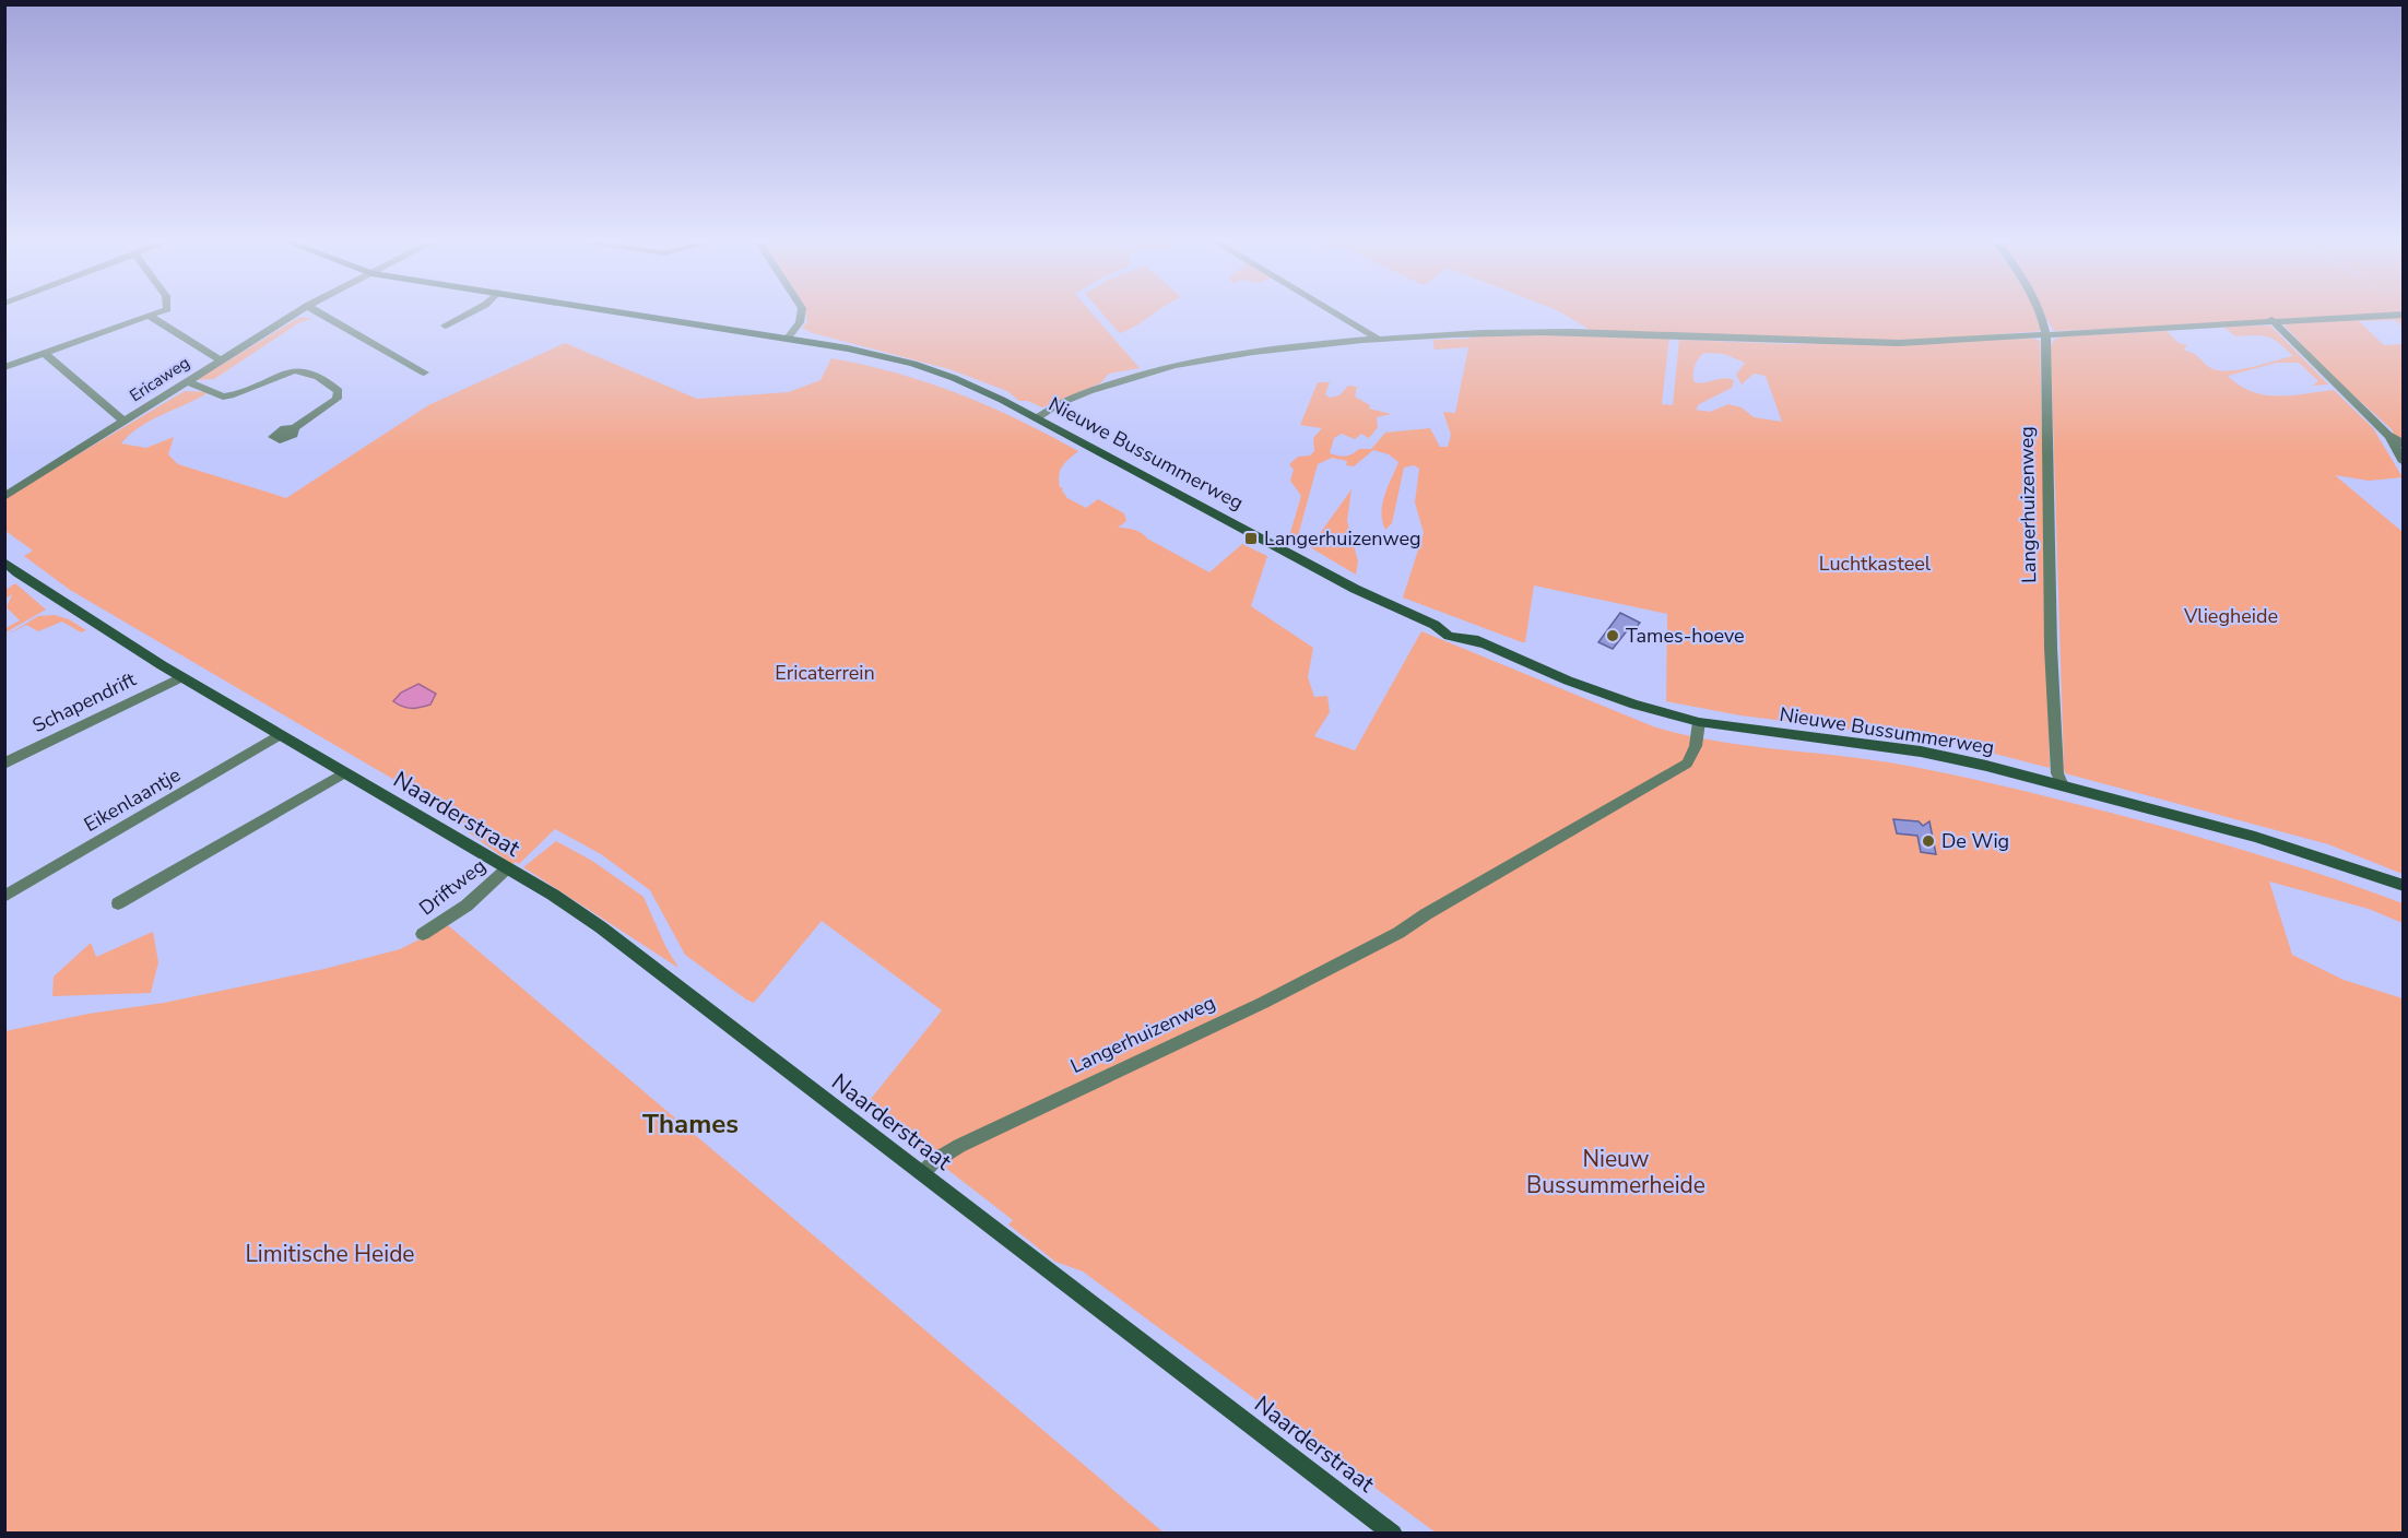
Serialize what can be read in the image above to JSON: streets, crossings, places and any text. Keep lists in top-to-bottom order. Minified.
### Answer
{"streets":{"main road":["Nieuwe Bussummerweg","Naarderstraat"],"street":["Ericaweg","Langerhuizenweg","Schapendrift","Eikenlaantje","Driftweg"]},"crossings":[["Nieuwe Bussummerweg","Langerhuizenweg"],["Langerhuizenweg","Naarderstraat"],["Schapendrift","Naarderstraat"],["Eikenlaantje","Naarderstraat"],["Naarderstraat","Driftweg"]],"districts":["Thames"],"parks":["Luchtkasteel","Vliegheide","Ericaterrein","Nieuw Bussummerheide","Limitische Heide"],"places":{"transit":["Langerhuizenweg"],"other":["Tames-hoeve","De Wig"]}}
